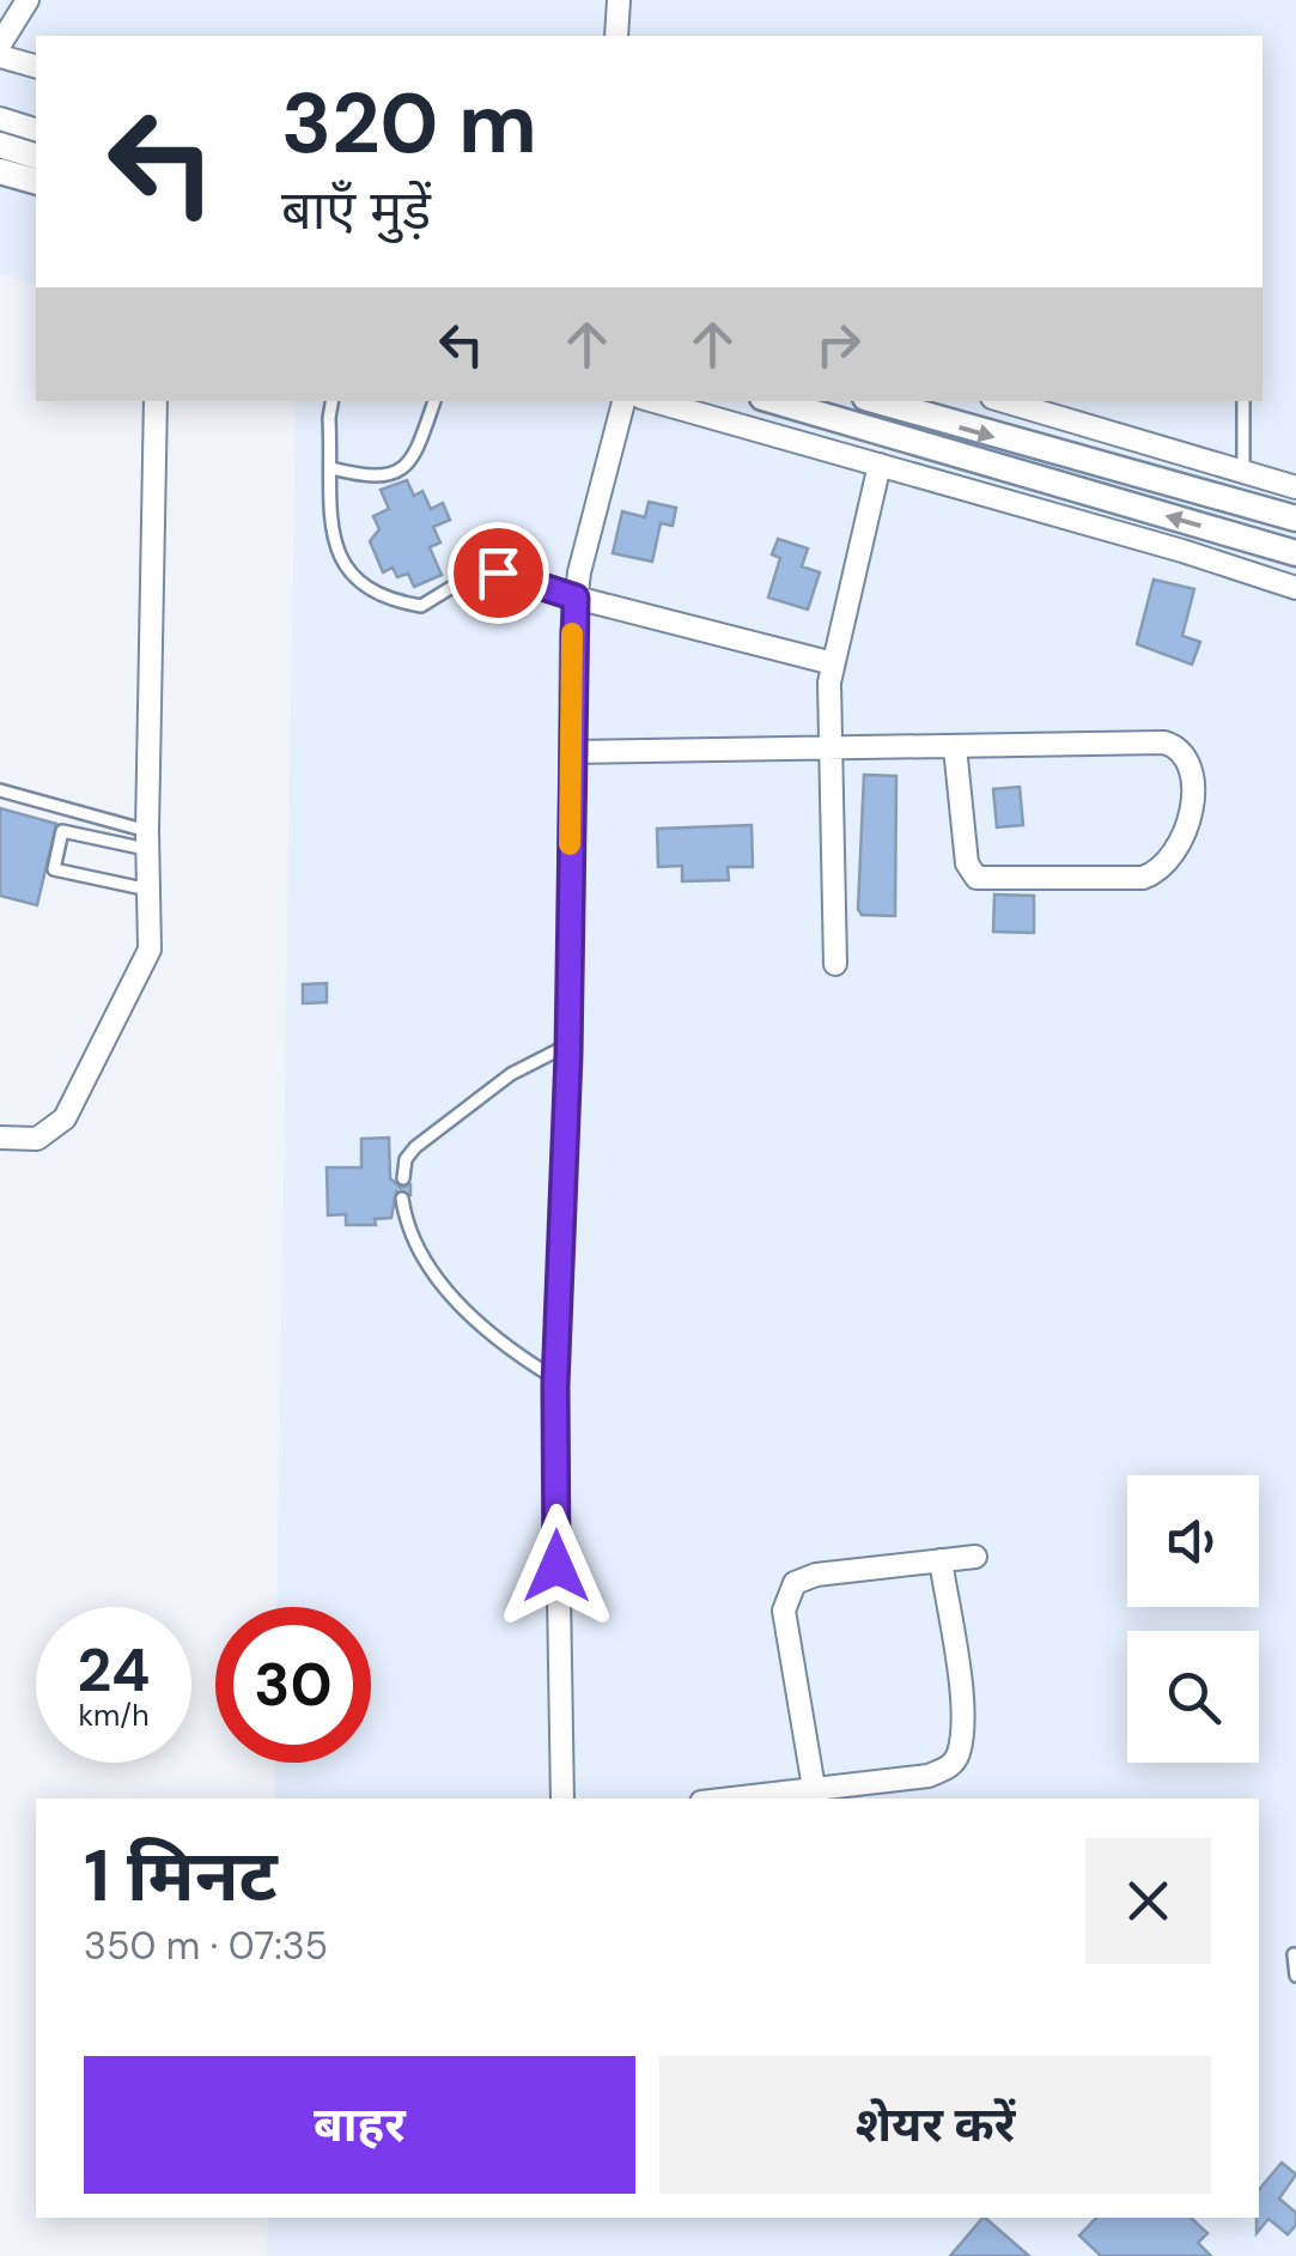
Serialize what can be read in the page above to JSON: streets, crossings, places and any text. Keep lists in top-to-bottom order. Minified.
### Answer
{"page":{"turn":["320 m","बाएँ मुड़ें"],"speed":"24 km/h","limit":"30","heading":["1 मिनट","350 m · 07:35"],"buttons":["बाहर","शेयर करें"]}}
